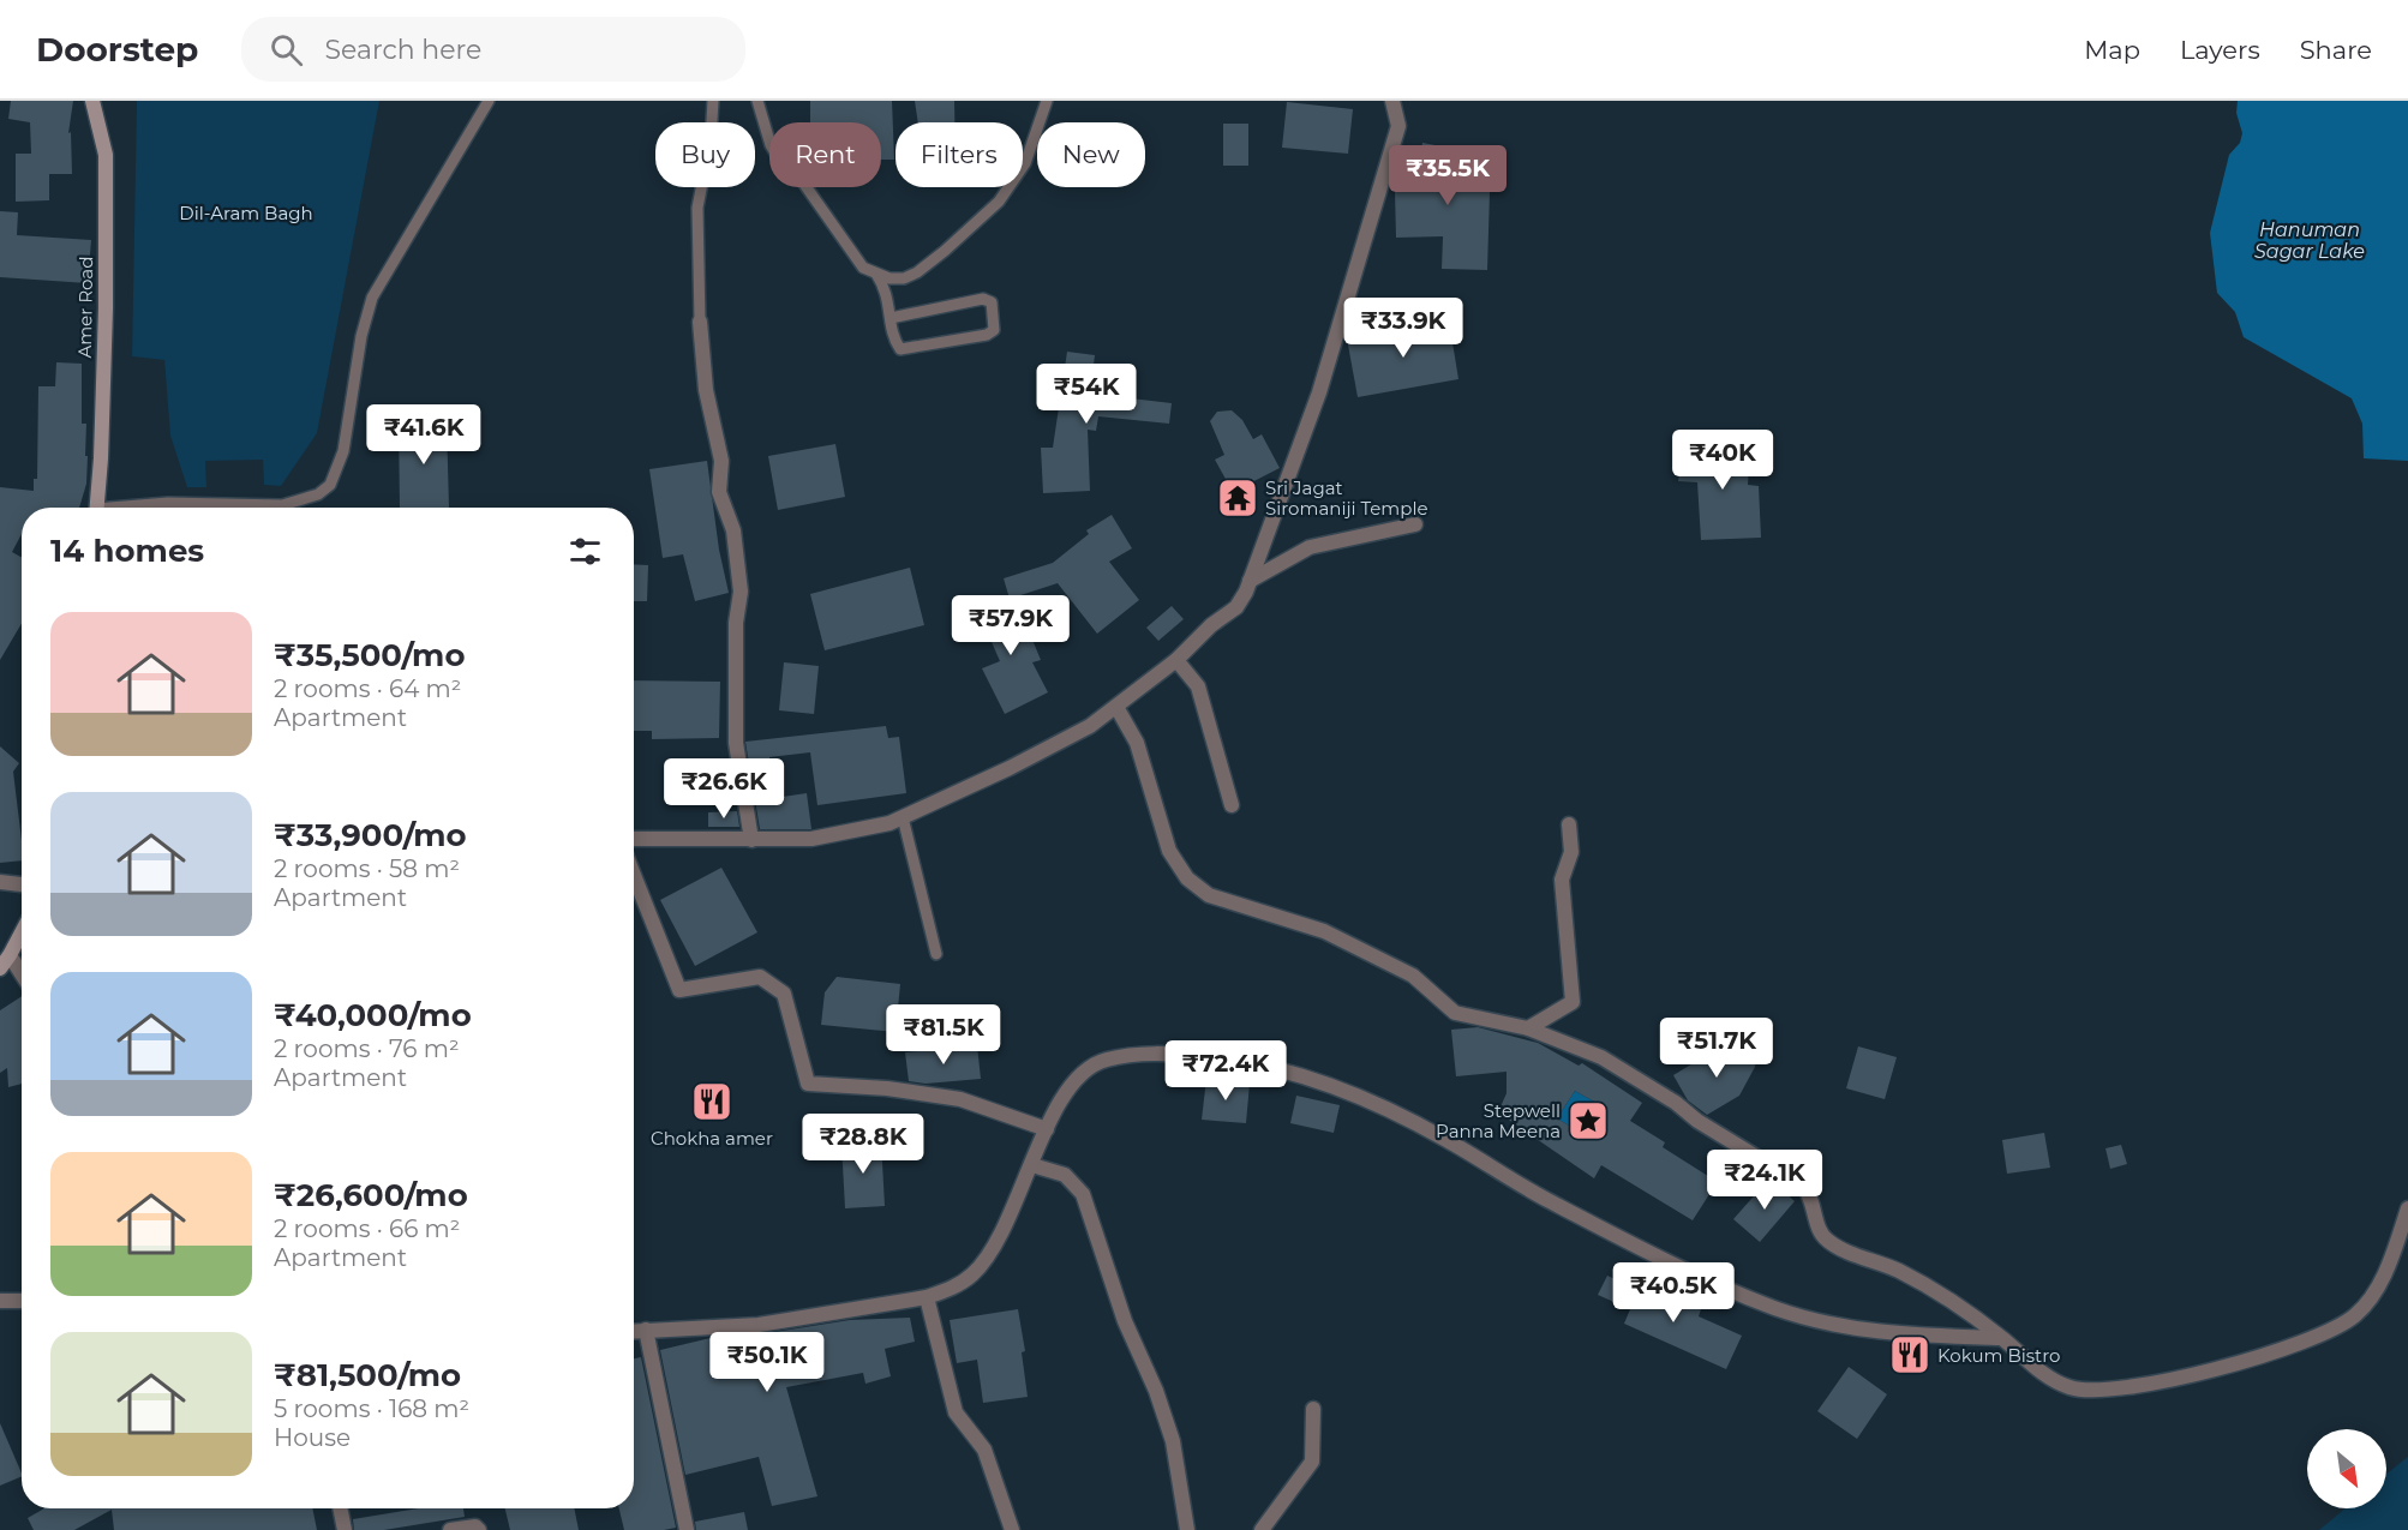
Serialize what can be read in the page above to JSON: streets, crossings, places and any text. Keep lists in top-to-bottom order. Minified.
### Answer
{"streets":{"main road":["Amer Road"]},"water":["Hanuman Sagar Lake"],"parks":["Dil-Aram Bagh"],"places":{"temple":["Sri Jagat Siromaniji Temple"],"restaurant":["Chokha amer","Kokum Bistro"],"place":["Stepwell Panna Meena"]},"north":"bottom right","page":{"header":"Doorstep","search":"Search here","nav":["Map","Layers","Share"],"chip":["Buy","Rent","Filters","New"],"price":["₹35.5K","₹33.9K","₹54K","₹41.6K","₹40K","₹57.9K","₹26.6K","₹81.5K","₹51.7K","₹72.4K","₹28.8K","₹24.1K","₹40.5K","₹50.1K"],"heading":"14 homes","list":[{"name":"₹35,500/mo","note":"2 rooms · 64 m² · Apartment"},{"name":"₹33,900/mo","note":"2 rooms · 58 m² · Apartment"},{"name":"₹40,000/mo","note":"2 rooms · 76 m² · Apartment"},{"name":"₹26,600/mo","note":"2 rooms · 66 m² · Apartment"},{"name":"₹81,500/mo","note":"5 rooms · 168 m² · House"}]}}
